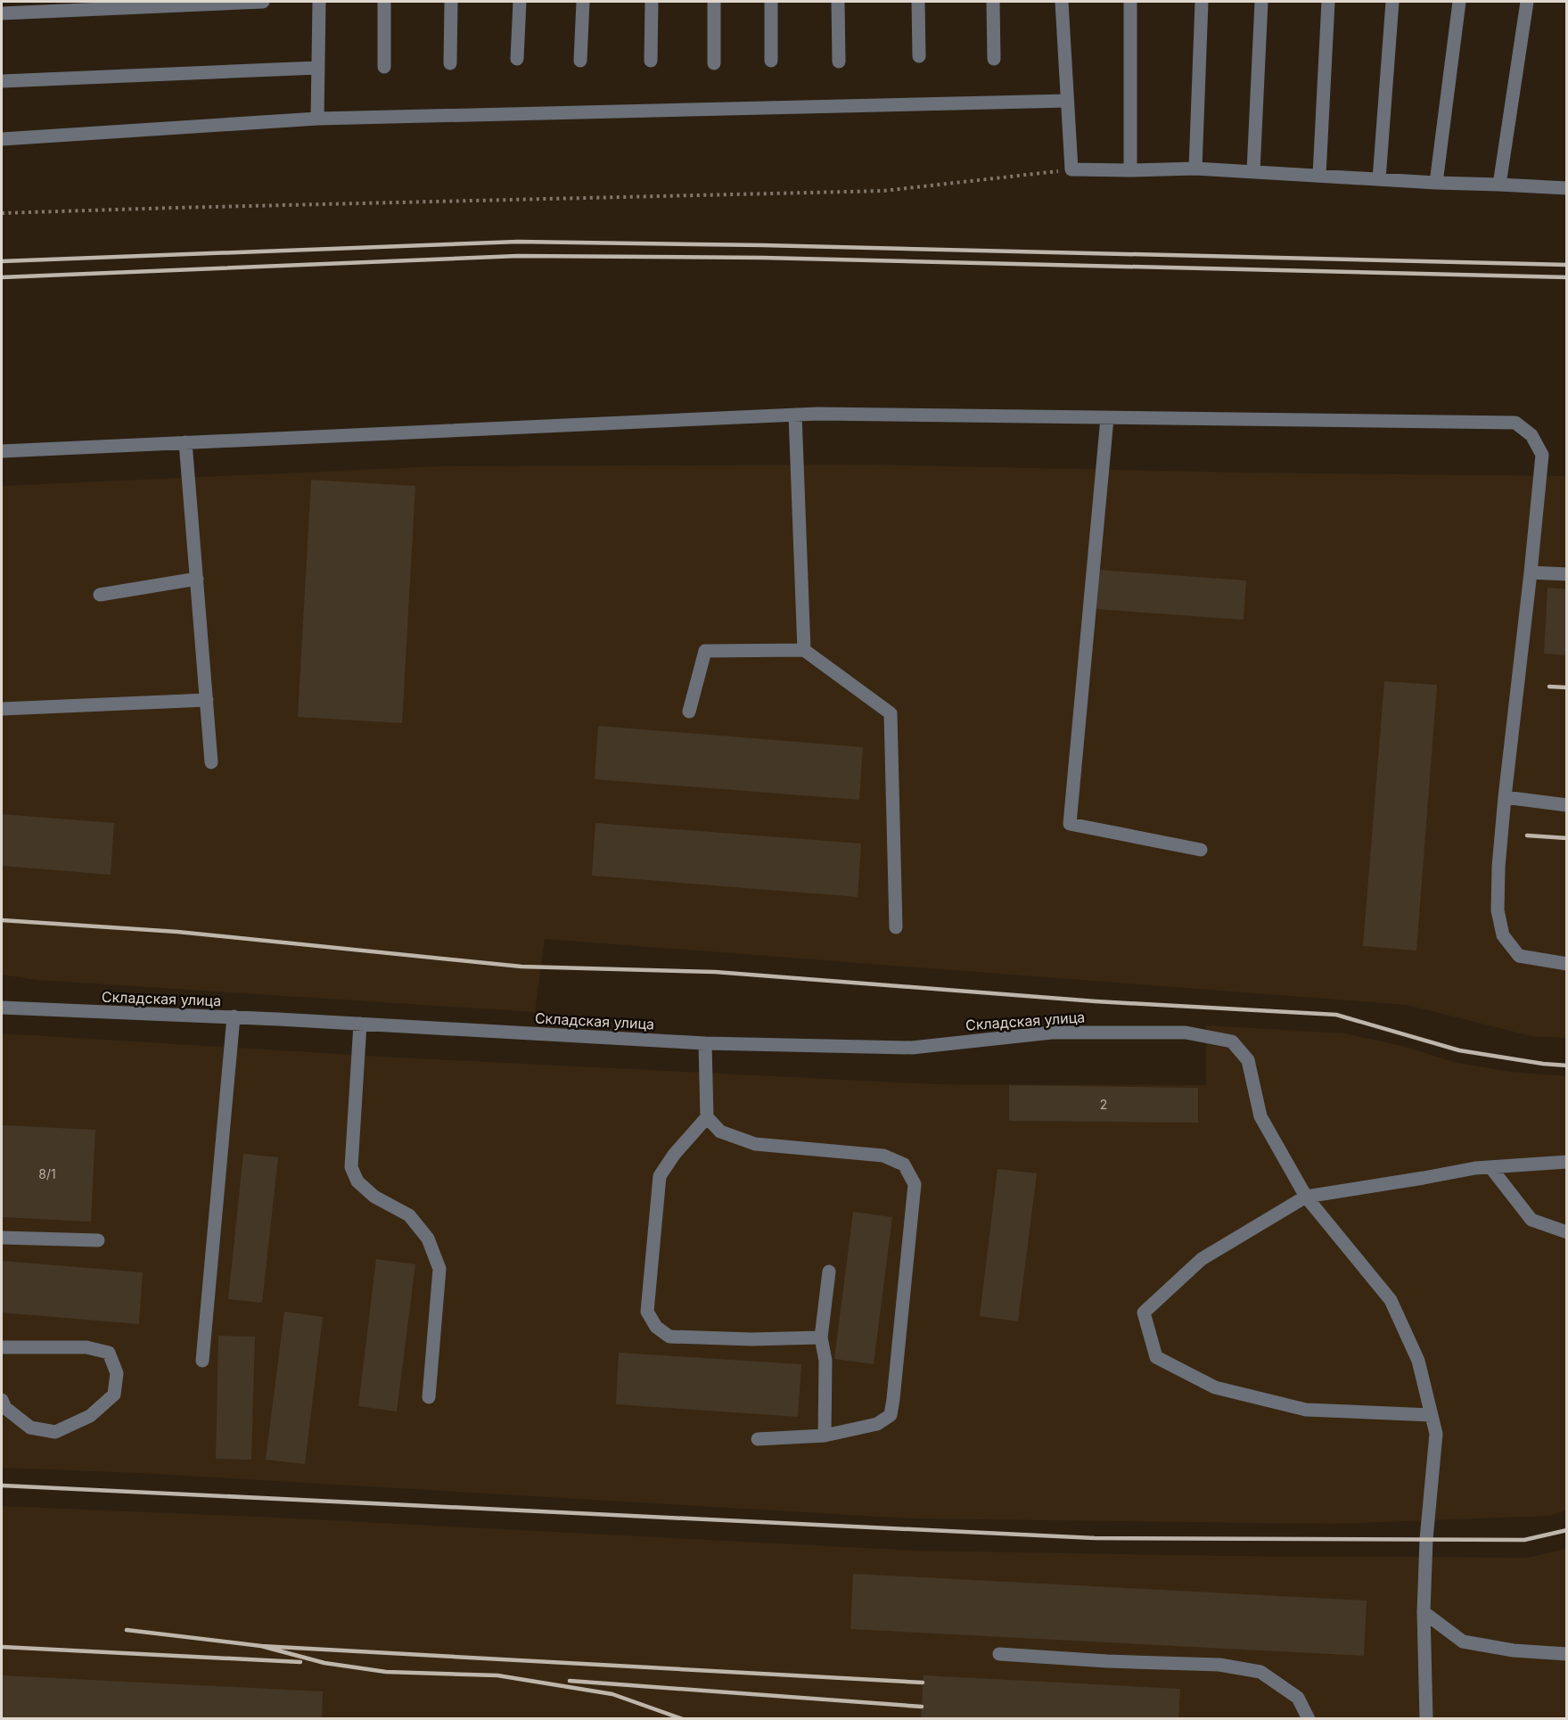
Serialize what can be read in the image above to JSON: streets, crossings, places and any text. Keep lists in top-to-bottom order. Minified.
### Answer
{"streets":{"street":["Складская улица"]},"house_numbers":["2","8/1"]}
